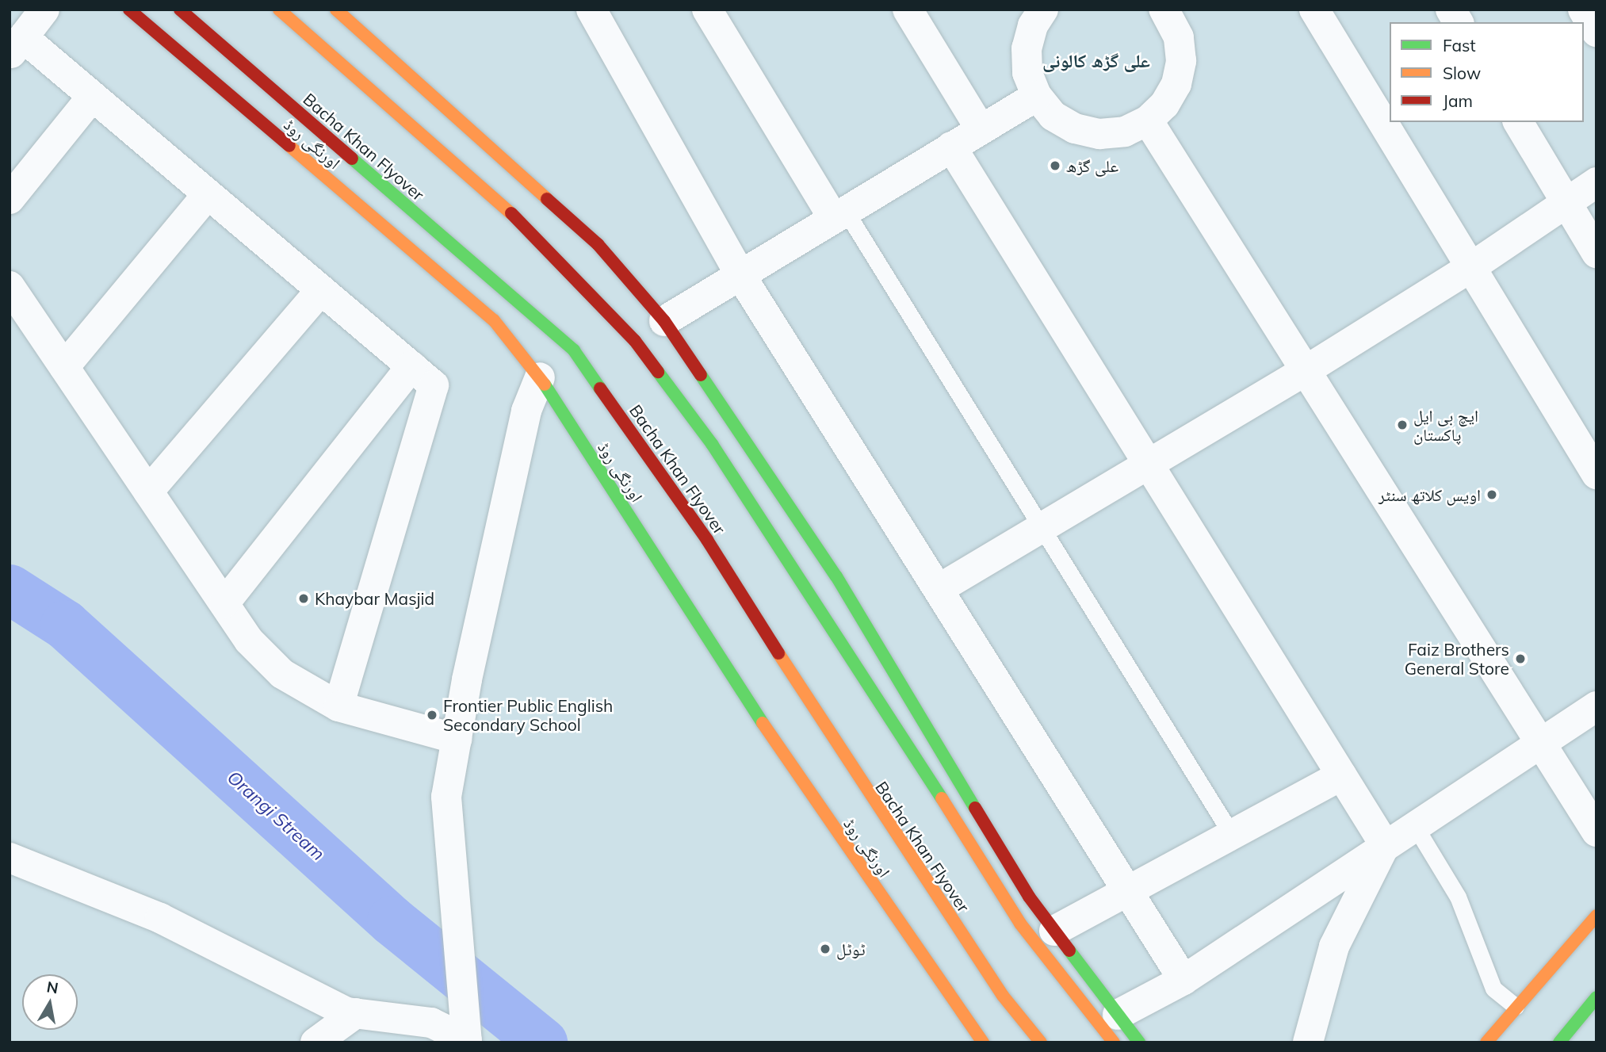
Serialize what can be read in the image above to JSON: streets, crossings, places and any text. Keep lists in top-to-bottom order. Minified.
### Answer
{"streets":{"street":["اورنگی روڈ","Bacha Khan Flyover"]},"districts":["علی گڑھ کالونی"],"water":["Orangi Stream"],"places":["علی گڑھ","ایچ بی ایل پاکستان","اویس کلاتھ سنٹر","Khaybar Masjid","Faiz Brothers General Store","Frontier Public English Secondary School","ٹوٹل"],"legend":["Fast","Slow","Jam"],"north":"top"}
